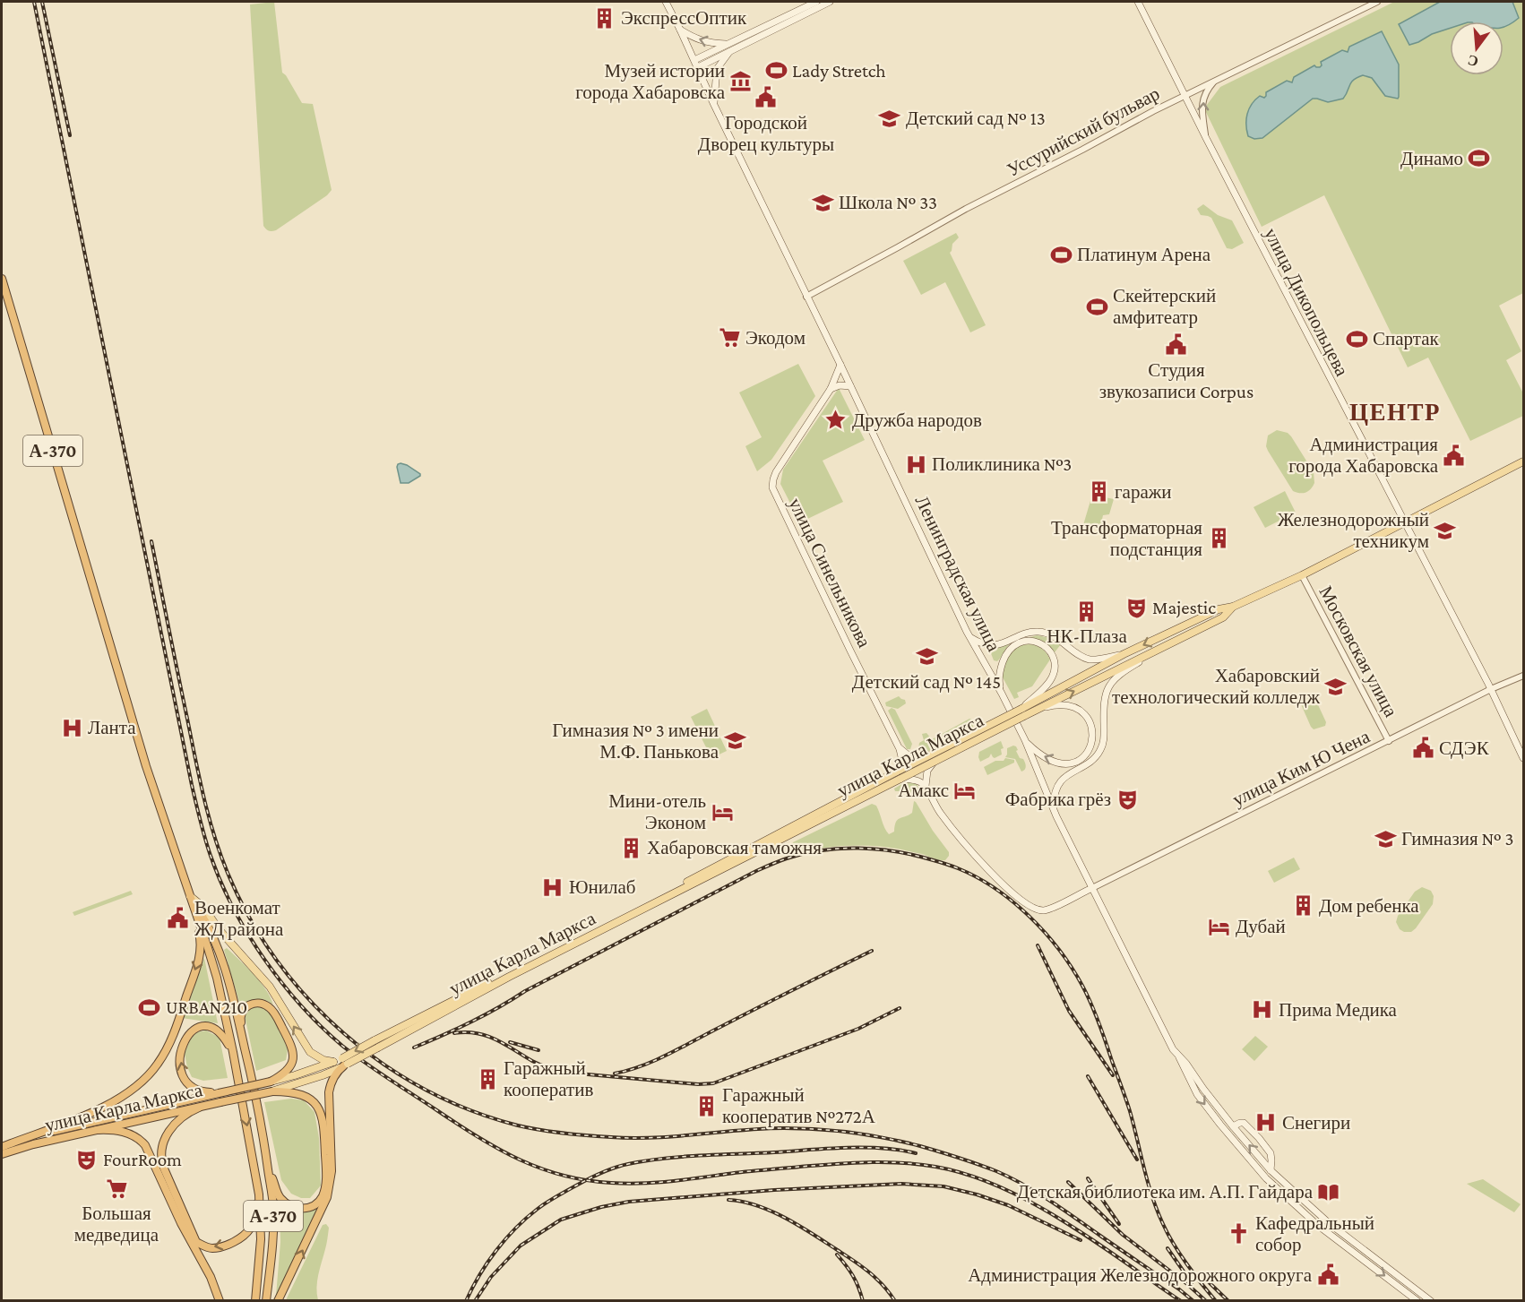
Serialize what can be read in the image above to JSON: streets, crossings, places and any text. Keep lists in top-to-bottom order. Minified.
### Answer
{"streets":{"highway":["А-370","улица Карла Маркса"],"main road":["улица Дикопольцева","улица Синельникова","Ленинградская улица"],"street":["Уссурийский бульвар","Московская улица","улица Ким Ю Чена"]},"crossings":[["Уссурийский бульвар","улица Дикопольцева"],["Уссурийский бульвар","Ленинградская улица"],["улица Дикопольцева","улица Карла Маркса"],["улица Дикопольцева","улица Ким Ю Чена"],["улица Синельникова","Ленинградская улица"],["Ленинградская улица","улица Ким Ю Чена"],["Московская улица","улица Карла Маркса"],["Московская улица","улица Ким Ю Чена"]],"districts":["ЦЕНТР"],"places":{"building":["ЭкспрессОптик","гаражи","Трансформаторная подстанция","НК-Плаза","Хабаровская таможня","Дом ребенка","Гаражный кооператив","Гаражный кооператив №272А"],"sports":["Lady Stretch","Динамо","Платинум Арена","Скейтерский амфитеатр","Спартак","URBAN210"],"museum":["Музей истории города Хабаровска"],"public building":["Городской Дворец культуры","Студия звукозаписи Corpus","Администрация города Хабаровска","СДЭК","Военкомат ЖД района","Администрация Железнодорожного округа"],"school or university":["Детский сад № 13","Школа № 33","Железнодорожный техникум","Детский сад № 145","Хабаровский технологический колледж","Гимназия № 3 имени М.Ф. Панькова","Гимназия № 3"],"supermarket":["Экодом","Большая медведица"],"place":["Дружба народов"],"hospital":["Поликлиника №3","Ланта","Юнилаб","Прима Медика","Снегири"],"theatre":["Majestic","Фабрика грёз","FourRoom"],"hotel":["Амакс","Мини-отель Эконом","Дубай"],"library":["Детская библиотека им. А.П. Гайдара"],"church":["Кафедральный собор"]},"north":"bottom"}
